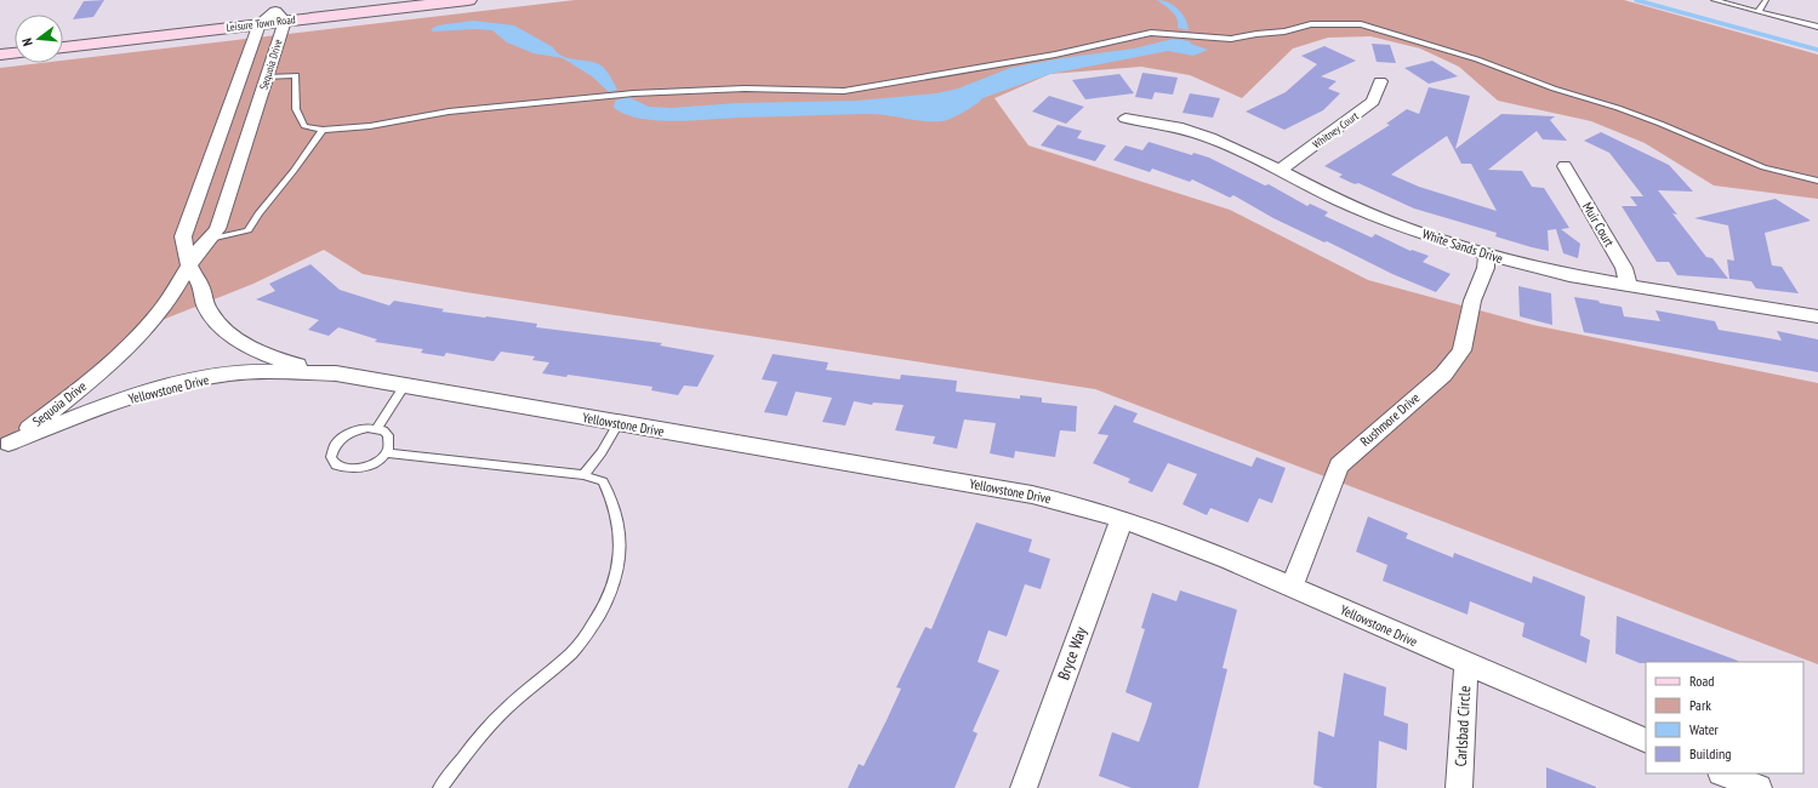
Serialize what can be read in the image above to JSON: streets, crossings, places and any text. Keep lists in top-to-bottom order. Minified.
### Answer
{"streets":{"main road":["Leisure Town Road"],"street":["Sequoia Drive","Whitney Court","Muir Court","White Sands Drive","Yellowstone Drive","Rushmore Drive","Bryce Way","Carlsbad Circle"]},"crossings":[["Leisure Town Road","Sequoia Drive"],["Sequoia Drive","Yellowstone Drive"],["Whitney Court","White Sands Drive"],["Muir Court","White Sands Drive"],["White Sands Drive","Rushmore Drive"],["Yellowstone Drive","Rushmore Drive"],["Yellowstone Drive","Bryce Way"],["Yellowstone Drive","Carlsbad Circle"]],"legend":["Road","Park","Water","Building"],"north":"left"}
